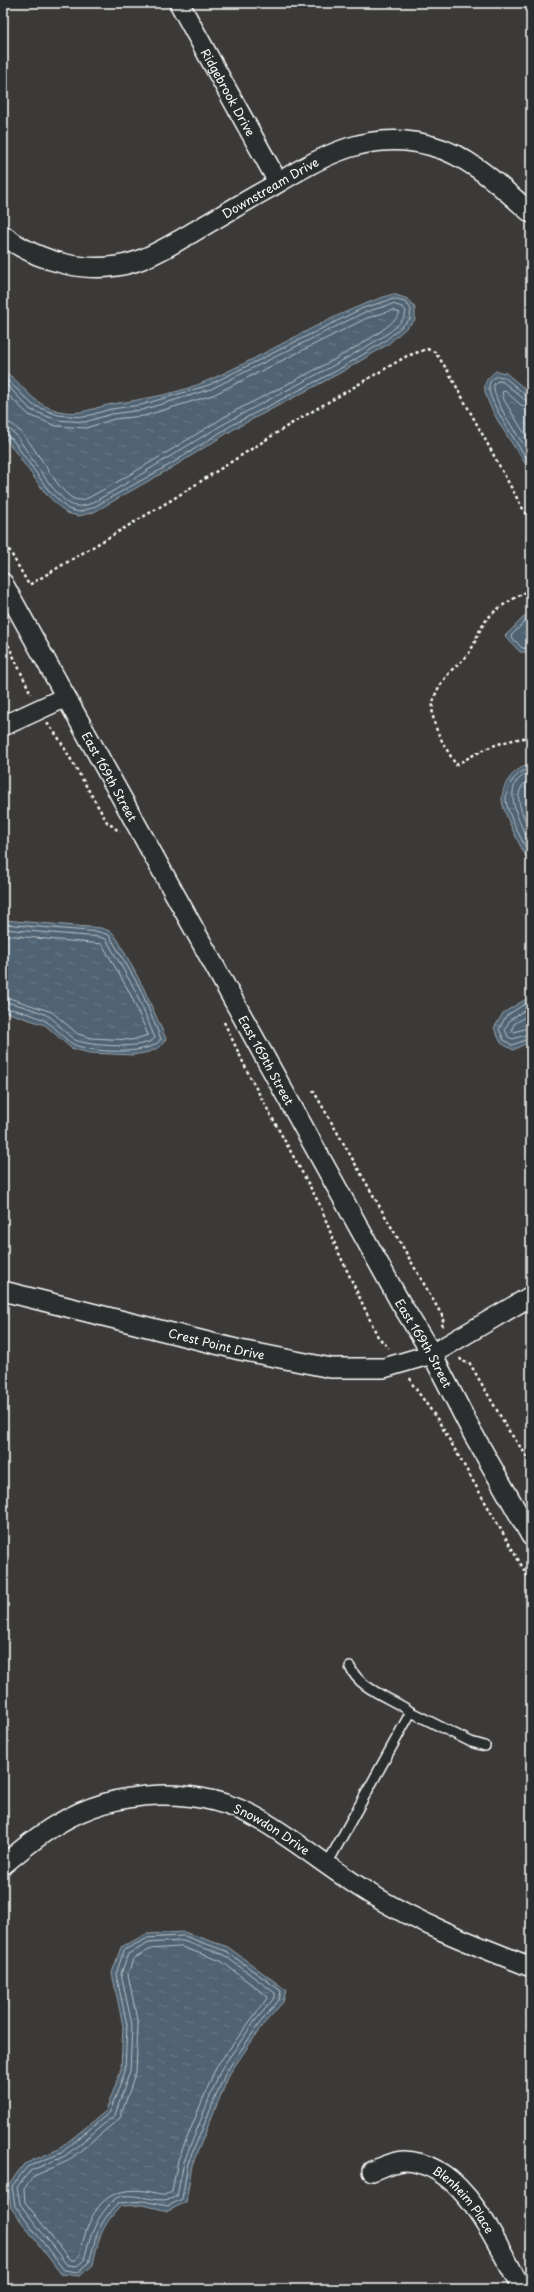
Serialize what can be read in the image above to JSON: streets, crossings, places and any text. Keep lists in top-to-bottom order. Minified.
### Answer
{"streets":{"street":["Ridgebrook Drive","Downstream Drive","East 169th Street","Crest Point Drive","Snowdon Drive","Blenheim Place"]},"crossings":[["Ridgebrook Drive","Downstream Drive"],["East 169th Street","Crest Point Drive"]]}
